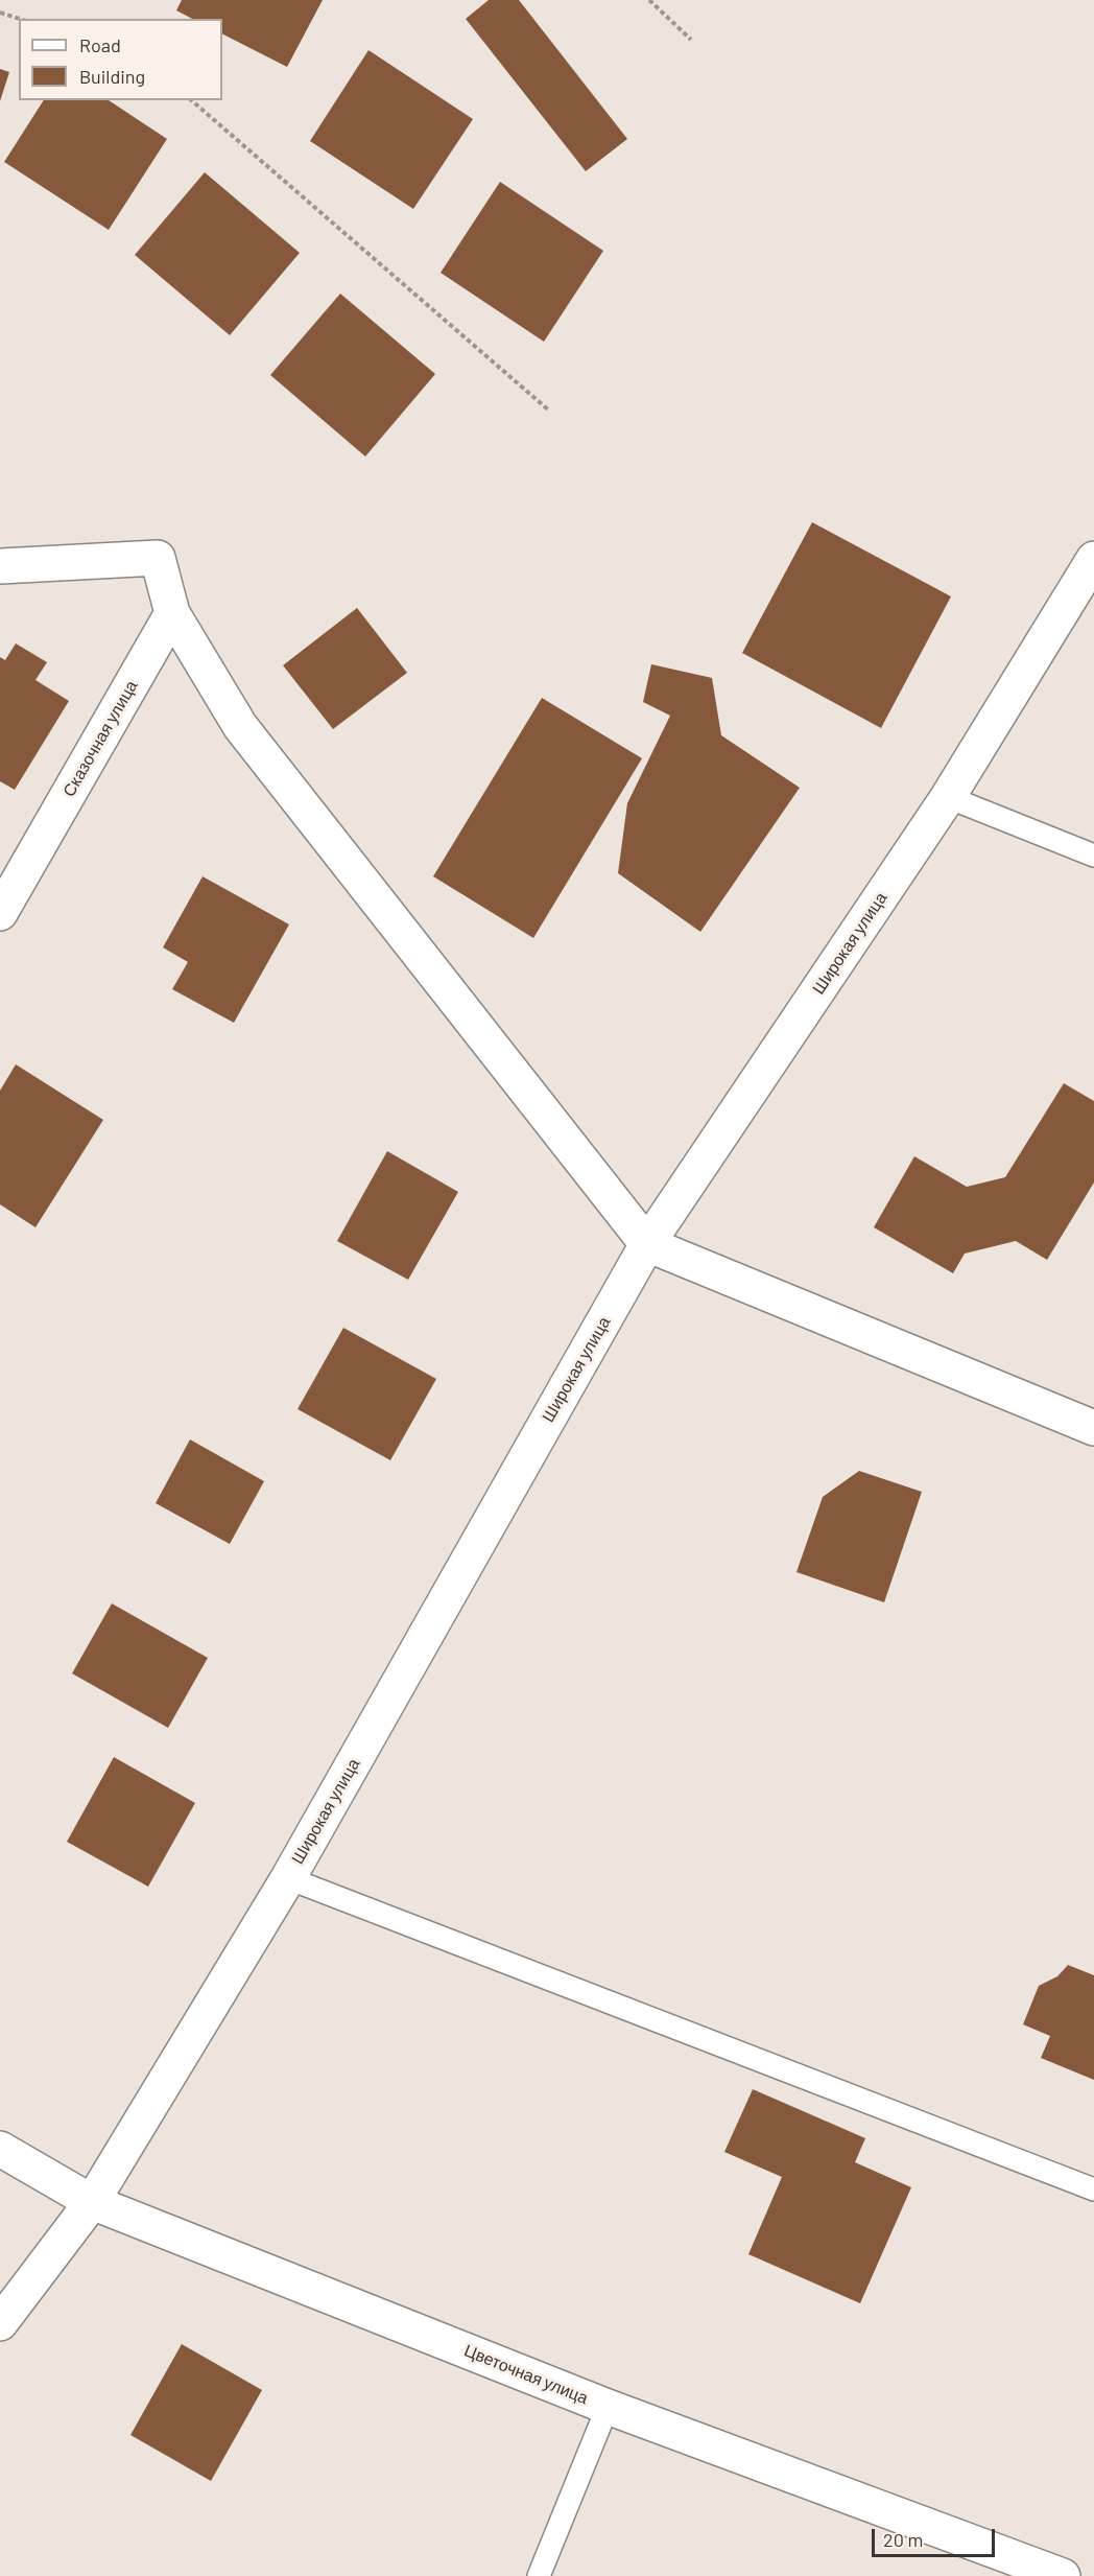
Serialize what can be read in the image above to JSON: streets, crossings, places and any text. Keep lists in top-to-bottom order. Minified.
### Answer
{"streets":{"street":["Сказочная улица","Широкая улица","Цветочная улица"]},"crossings":[["Широкая улица","Цветочная улица"]],"legend":["Road","Building"],"scale_bar":"20 m"}
